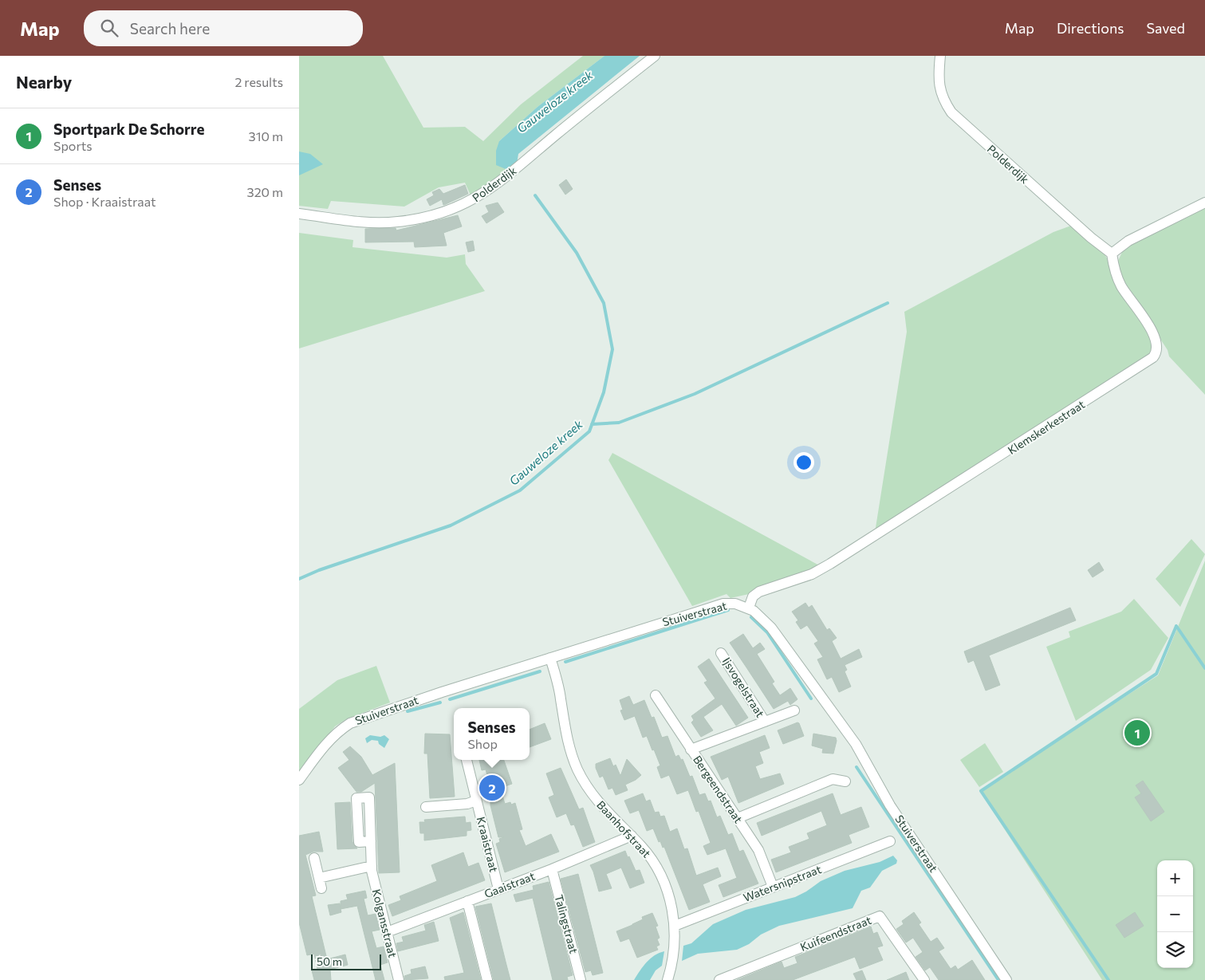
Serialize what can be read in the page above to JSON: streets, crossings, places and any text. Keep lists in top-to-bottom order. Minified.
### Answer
{"streets":{"street":["Polderdijk","Klemskerkestraat","Stuiverstraat","Ijsvogelstraat","Bergeendstraat","Baanhofstraat","Kraaistraat","Watersnipstraat","Gaaistraat","Kolgansstraat","Talingstraat","Kuifeendstraat"]},"crossings":[["Polderdijk","Klemskerkestraat"],["Klemskerkestraat","Stuiverstraat"],["Stuiverstraat","Baanhofstraat"],["Ijsvogelstraat","Bergeendstraat"],["Bergeendstraat","Watersnipstraat"],["Baanhofstraat","Watersnipstraat"],["Baanhofstraat","Gaaistraat"],["Kraaistraat","Gaaistraat"],["Gaaistraat","Kolgansstraat"],["Gaaistraat","Talingstraat"]],"water":["Gauweloze kreek"],"scale_bar":"50 m","page":{"header":"Map","search":"Search here","nav":["Map","Directions","Saved"],"heading":["Nearby","2 results"],"list":[{"mark":"1","name":"Sportpark De Schorre","note":"Sports","value":"310 m"},{"mark":"2","name":"Senses","note":"Shop · Kraaistraat","value":"320 m"}],"popup":["Senses","Shop"],"pins":["1","2"],"map_buttons":["+","−"],"scale":"50 m"}}
